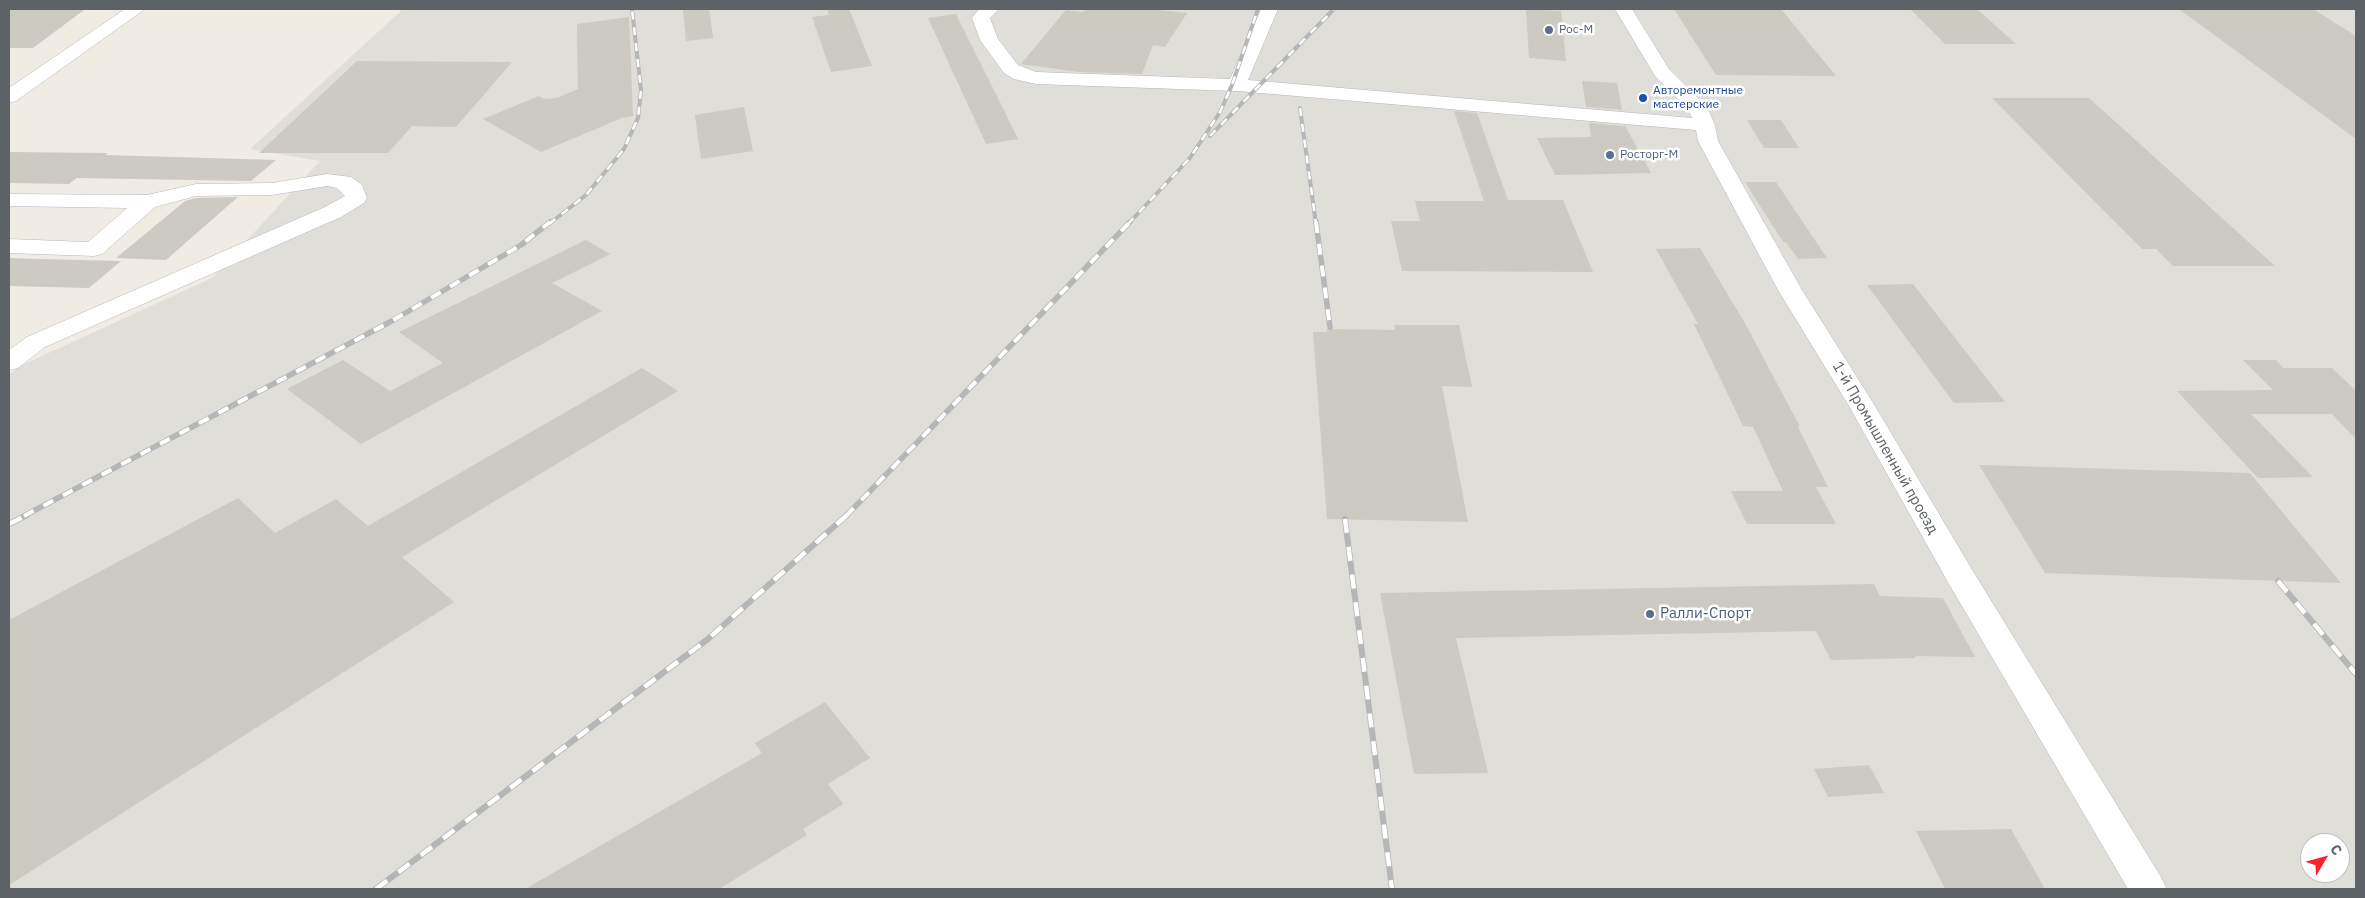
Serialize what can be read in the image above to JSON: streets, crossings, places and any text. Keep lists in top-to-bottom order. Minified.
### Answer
{"streets":{"street":["1-й Промышленный проезд"]},"places":["Рос-М","Авторемонтные мастерские","Росторг-М","Ралли-Спорт"],"north":"top right"}
